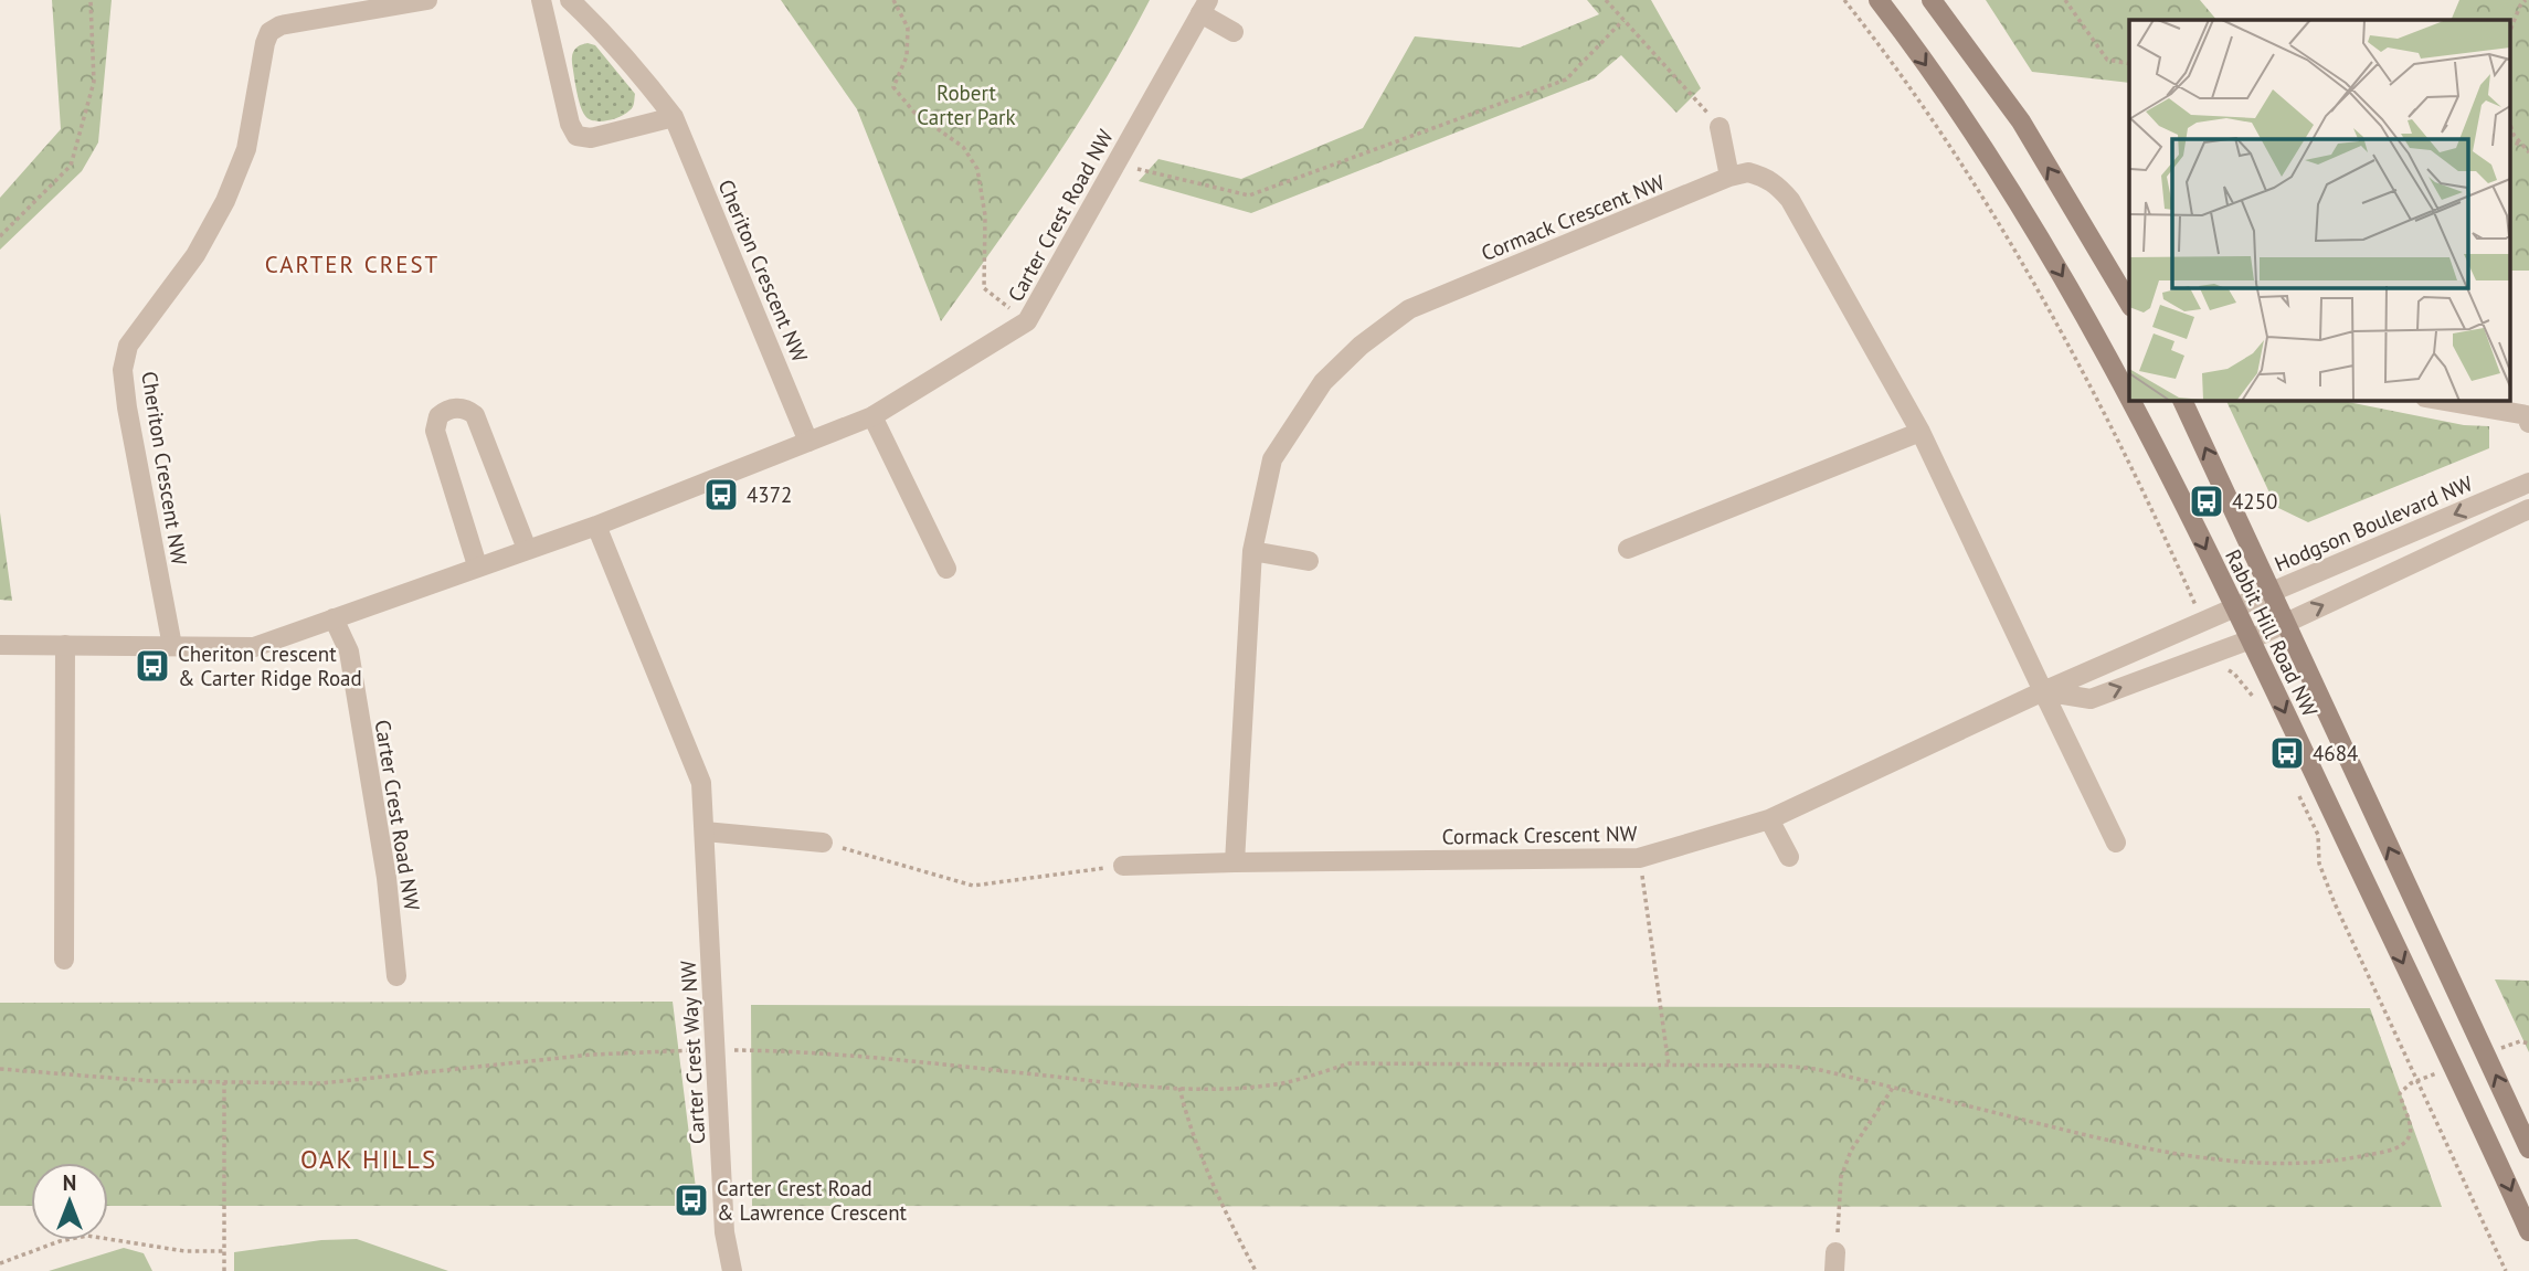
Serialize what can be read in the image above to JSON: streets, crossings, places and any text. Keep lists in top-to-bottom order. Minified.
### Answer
{"streets":{"main road":["Rabbit Hill Road NW"],"street":["Carter Crest Road NW","Cormack Crescent NW","Cheriton Crescent NW","Hodgson Boulevard NW","Carter Crest Way NW"]},"crossings":[["Carter Crest Road NW","Cheriton Crescent NW"],["Carter Crest Road NW","Carter Crest Way NW"],["Cormack Crescent NW","Hodgson Boulevard NW"],["Cormack Crescent NW","Rabbit Hill Road NW"],["Hodgson Boulevard NW","Rabbit Hill Road NW"]],"districts":["CARTER CREST","OAK HILLS"],"parks":["Robert Carter Park"],"places":{"bus stop":["4372","4250","Cheriton Crescent & Carter Ridge Road","4684","Carter Crest Road & Lawrence Crescent"]},"north":"top"}
